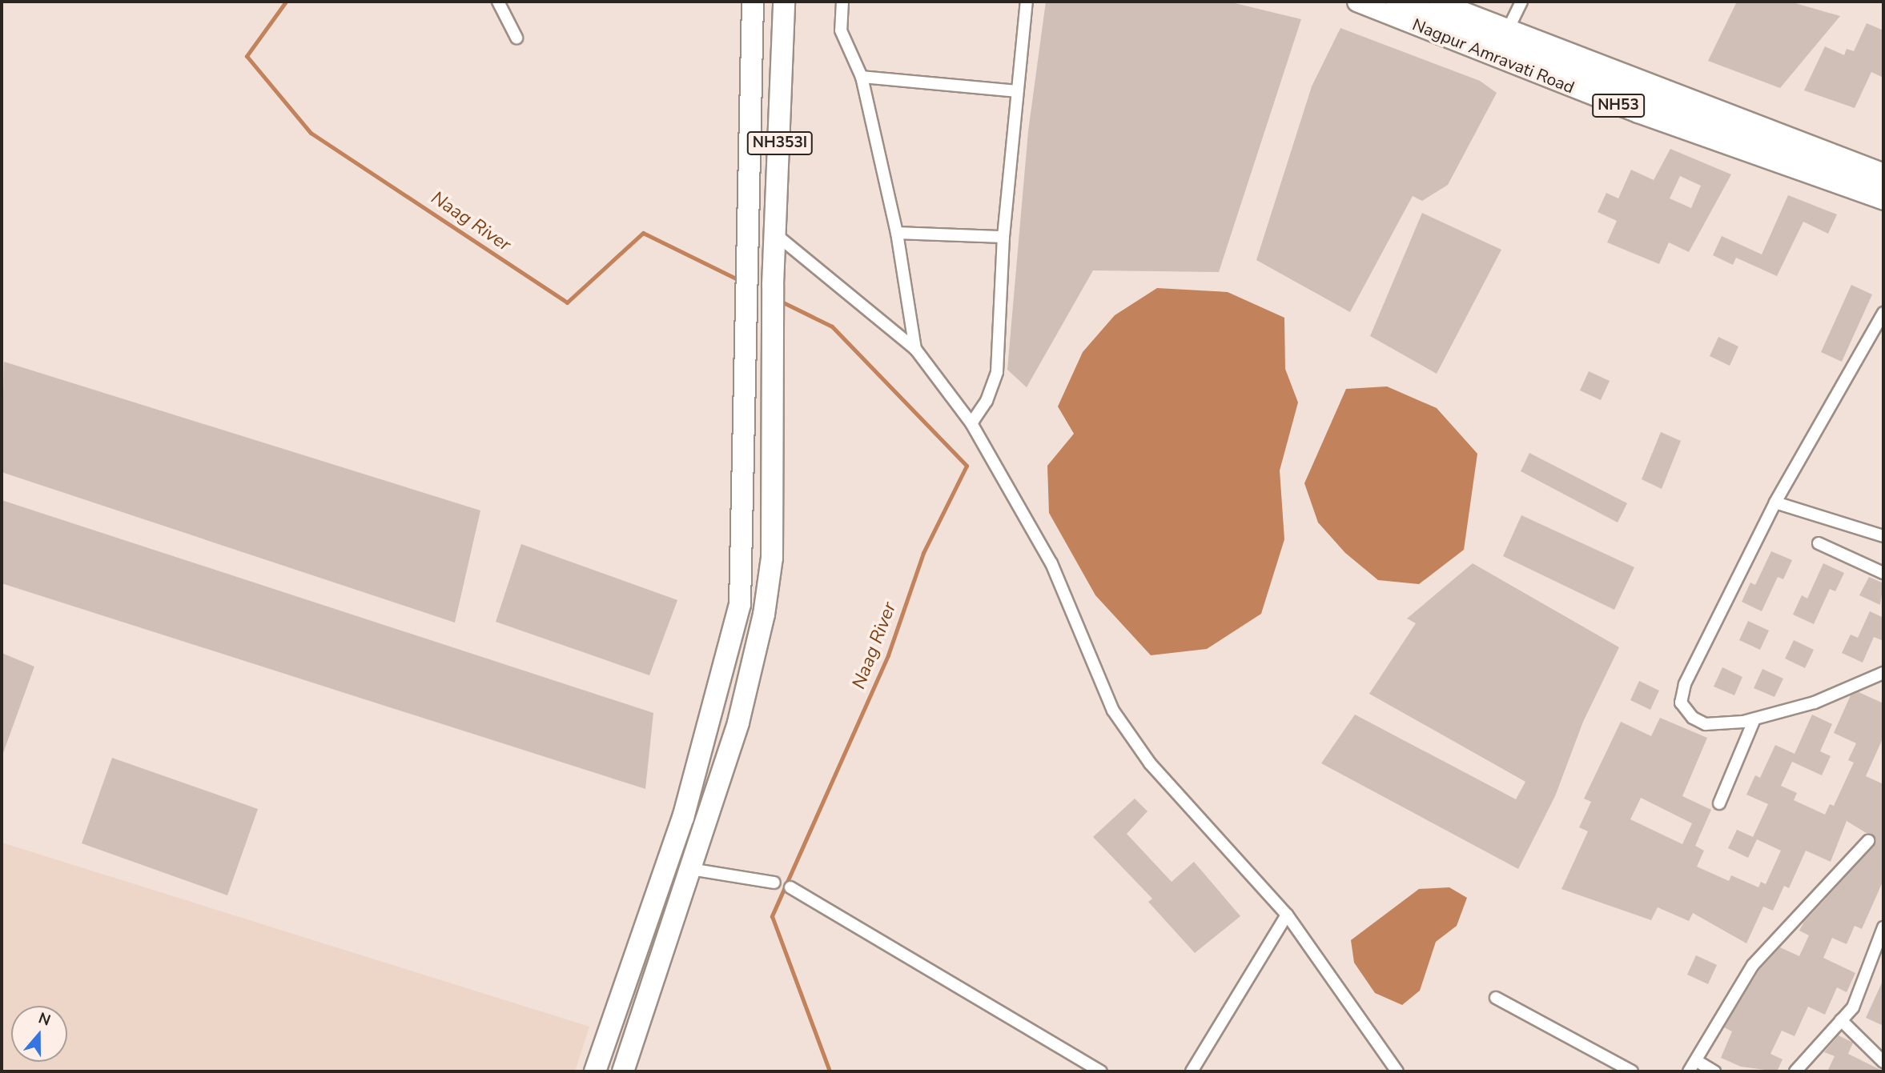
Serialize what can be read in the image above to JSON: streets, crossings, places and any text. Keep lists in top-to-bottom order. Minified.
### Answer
{"streets":{"highway":["NH353I"],"main road":["Nagpur Amravati Road","NH53"]},"water":["Naag River"],"north":"top"}
